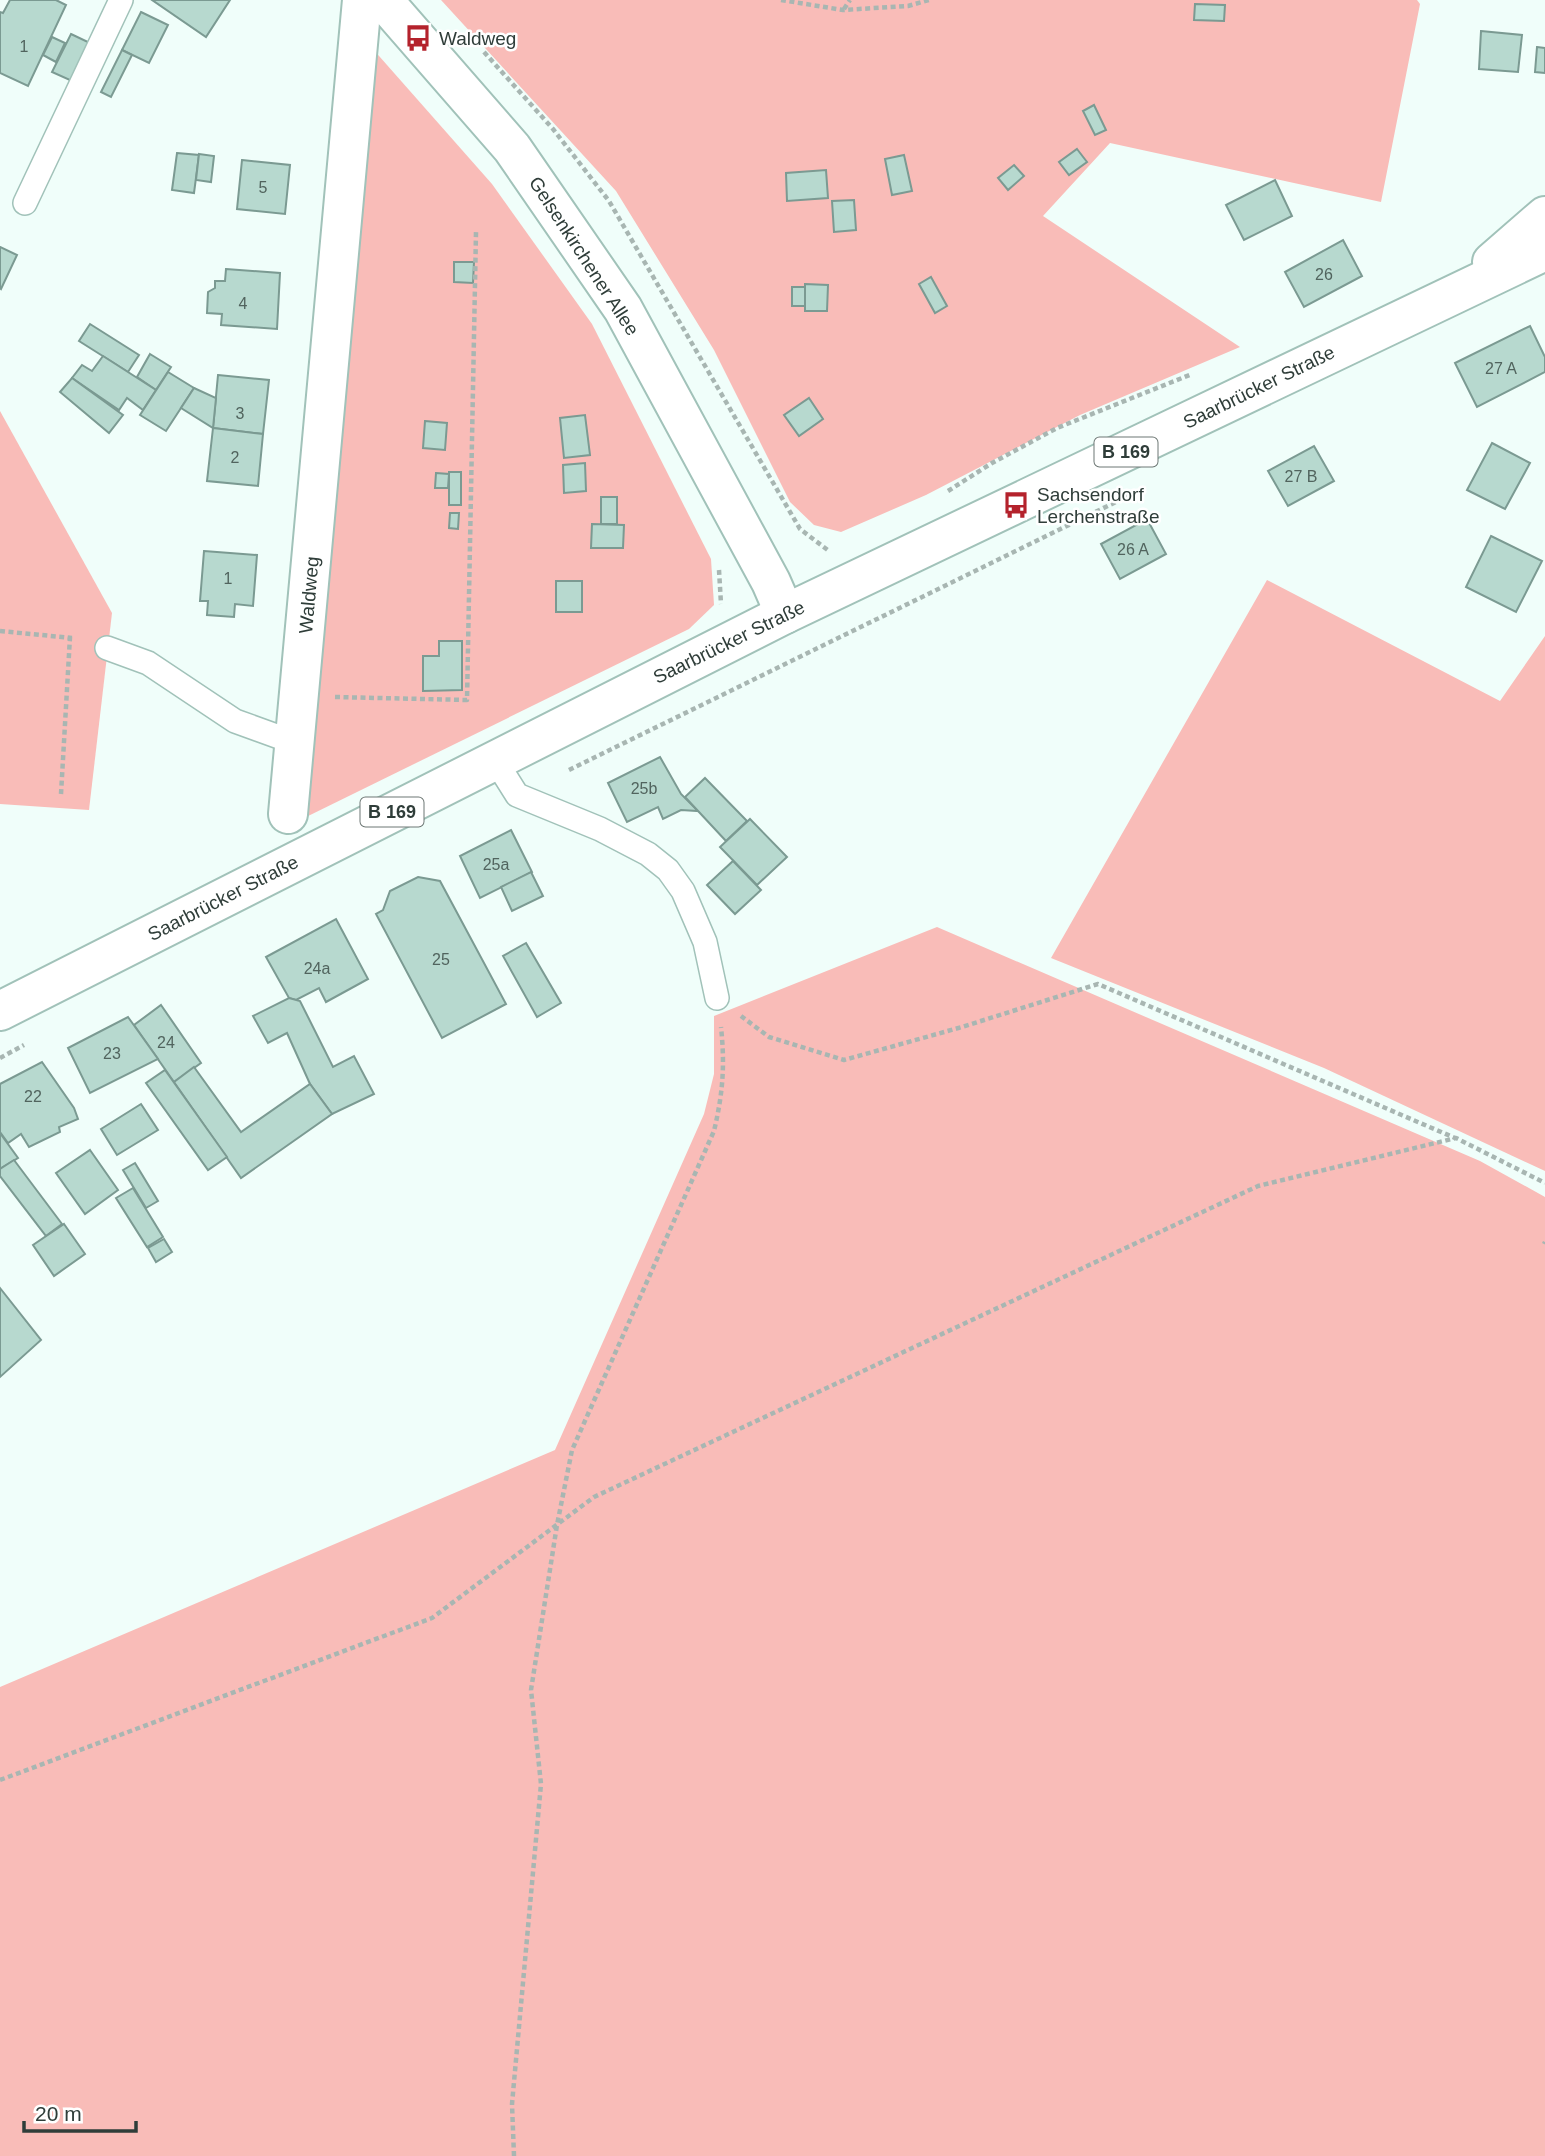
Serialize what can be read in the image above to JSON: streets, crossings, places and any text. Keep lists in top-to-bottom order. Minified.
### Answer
{"streets":{"main road":["Gelsenkirchener Allee","Saarbrücker Straße","B 169","Waldweg"]},"crossings":[["Gelsenkirchener Allee","Saarbrücker Straße"]],"places":{"bus stop":["Waldweg","Sachsendorf Lerchenstraße"]},"house_numbers":["1","5","26","4","27 A","3","2","27 B","26 A","1","25b","25a","25","24a","24","23","22"],"scale_bar":"20 m"}
